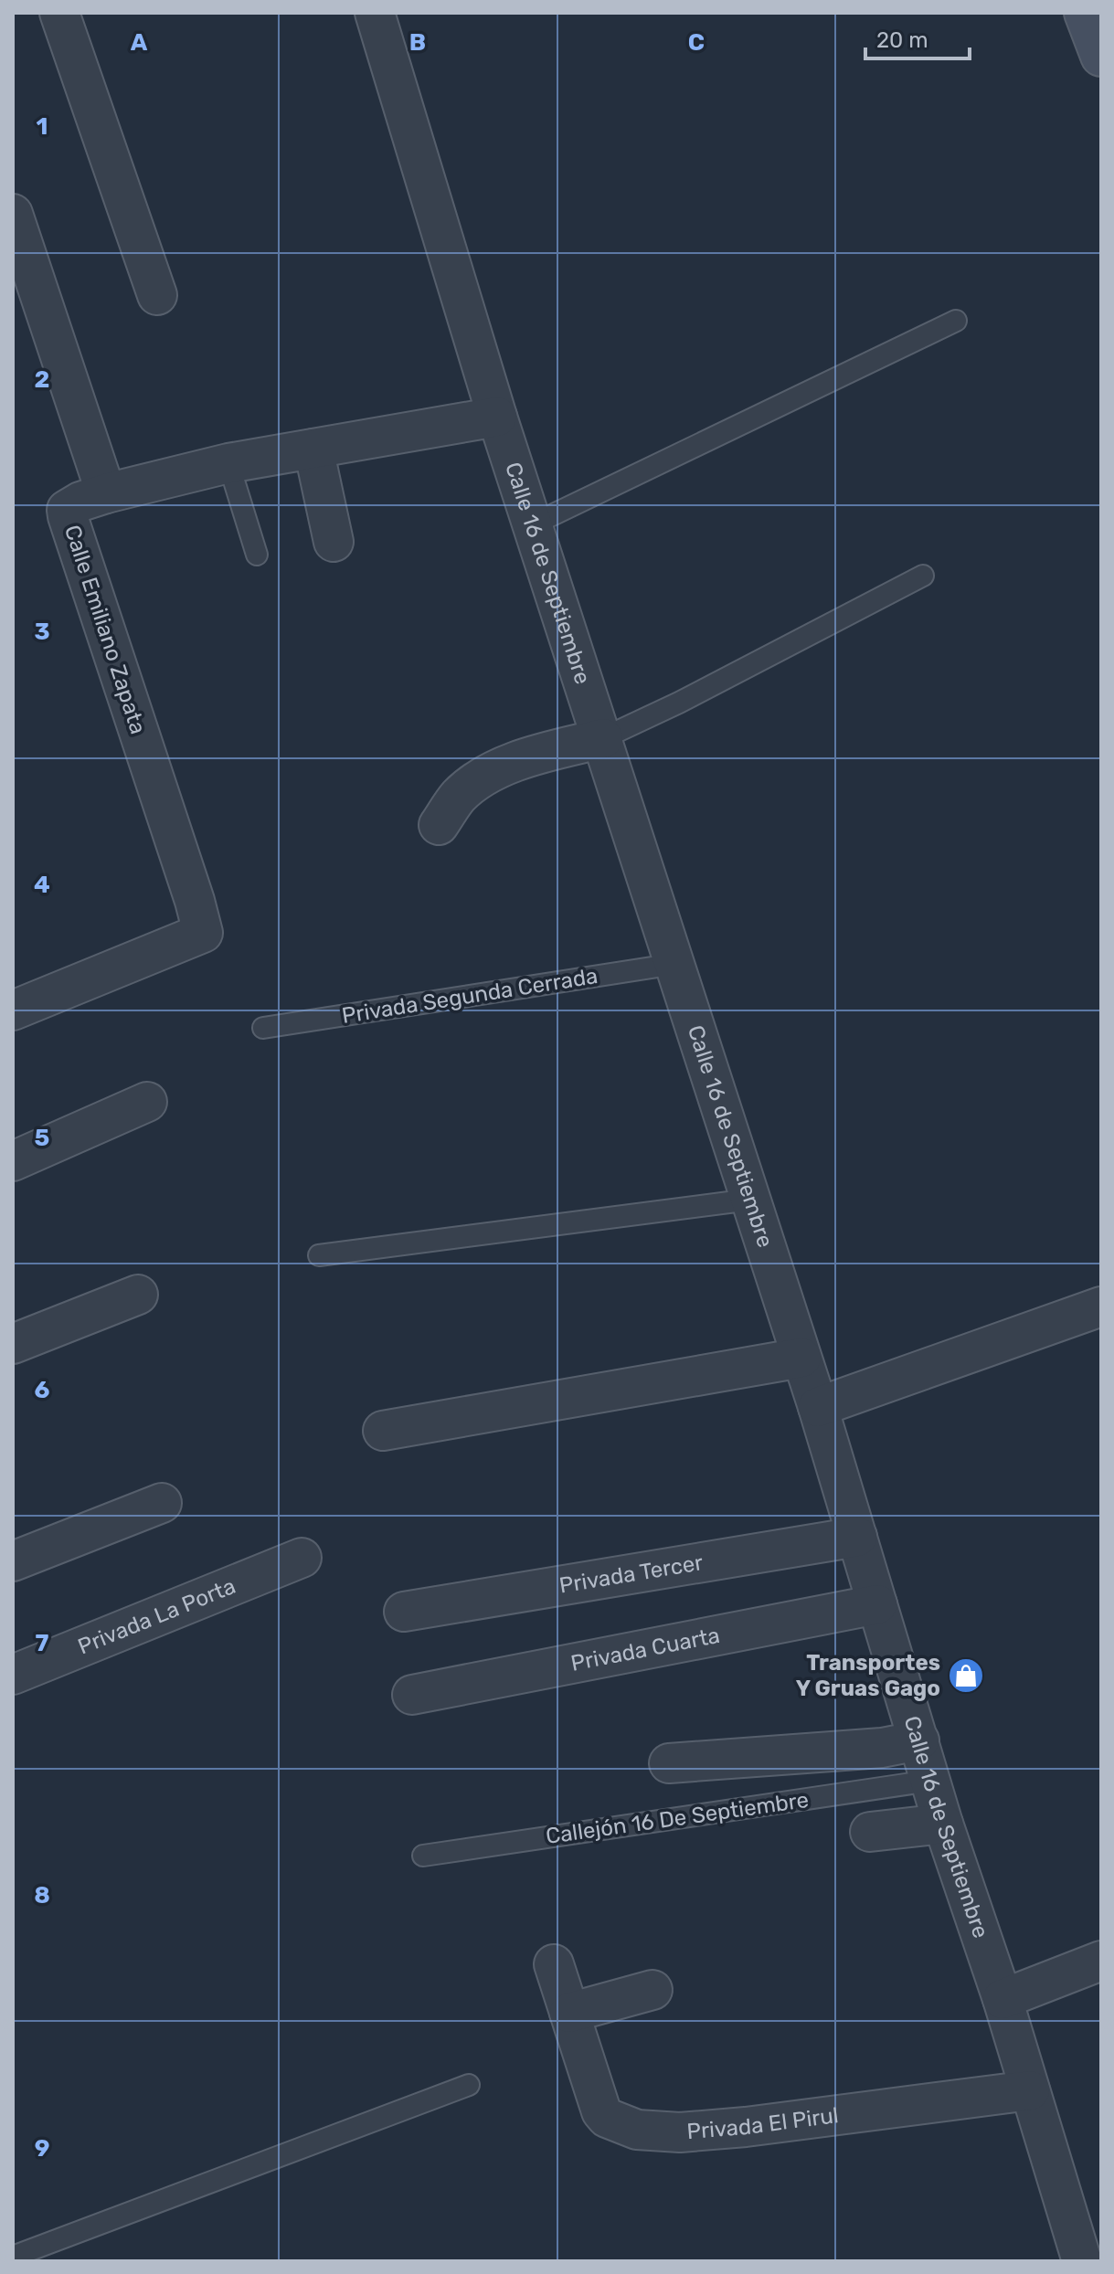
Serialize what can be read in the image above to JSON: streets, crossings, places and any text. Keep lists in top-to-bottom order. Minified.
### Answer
{"streets":{"street":["Calle 16 de Septiembre","Calle Emiliano Zapata","Privada Tercer","Privada La Porta","Privada Cuarta","Privada El Pirul"],"lane":["Privada Segunda Cerrada","Callejón 16 De Septiembre"]},"crossings":[["Calle 16 de Septiembre","Calle Emiliano Zapata"],["Calle 16 de Septiembre","Privada Segunda Cerrada"],["Calle 16 de Septiembre","Privada Tercer"],["Calle 16 de Septiembre","Privada Cuarta"],["Calle 16 de Septiembre","Callejón 16 De Septiembre"],["Calle 16 de Septiembre","Privada El Pirul"]],"places":{"shop":["Transportes Y Gruas Gago"]},"scale_bar":"20 m","grid":{"columns":["A","B","C"],"rows":["1","2","3","4","5","6","7","8","9"]}}
